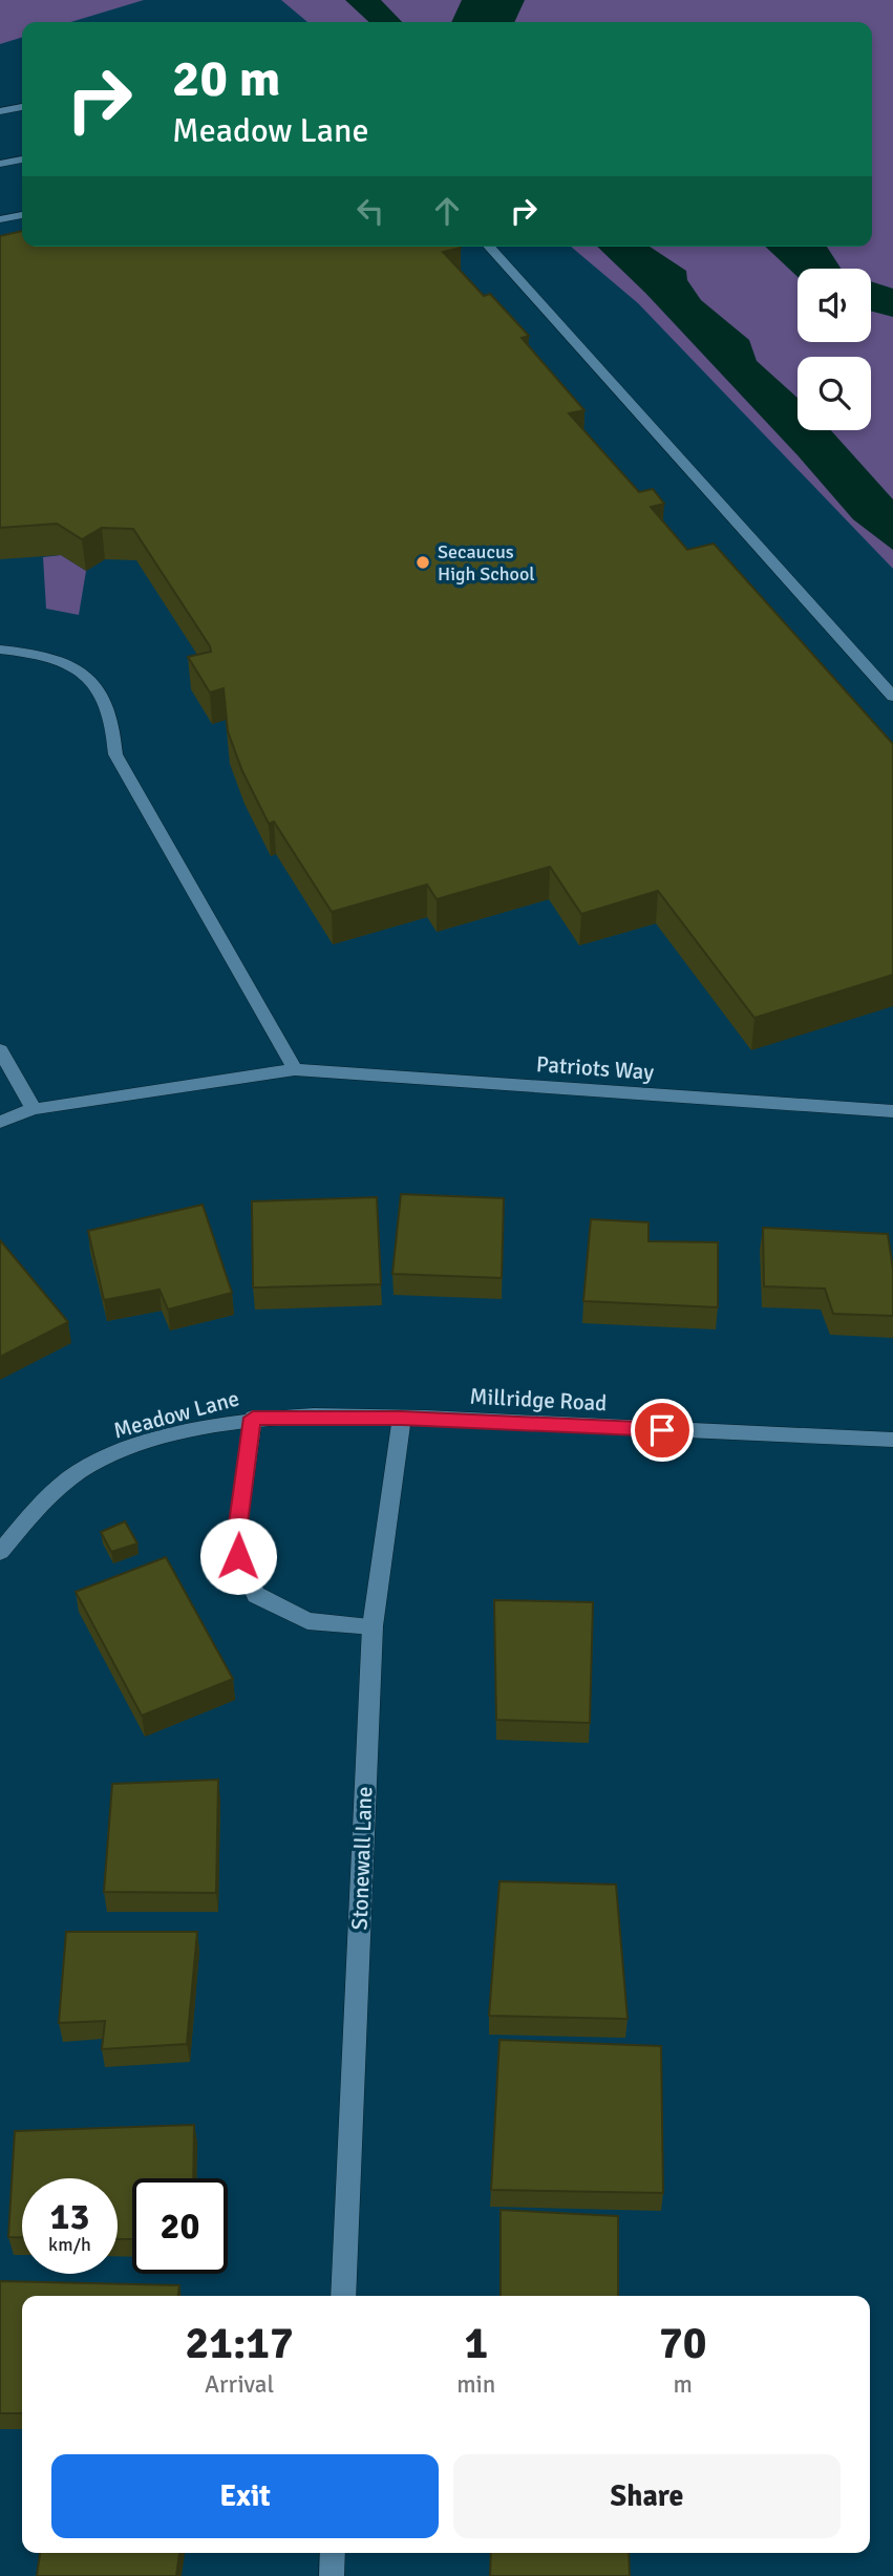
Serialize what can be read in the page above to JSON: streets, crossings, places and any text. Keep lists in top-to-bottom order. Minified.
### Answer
{"streets":{"street":["Patriots Way","Millridge Road","Meadow Lane","Stonewall Lane"]},"crossings":[["Millridge Road","Meadow Lane"],["Millridge Road","Stonewall Lane"],["Meadow Lane","Stonewall Lane"]],"places":["Secaucus High School"],"page":{"turn":["20 m","Meadow Lane"],"speed":"13 km/h","limit":"20","eta":["21:17","Arrival","1","min","70","m"],"buttons":["Exit","Share"]}}
